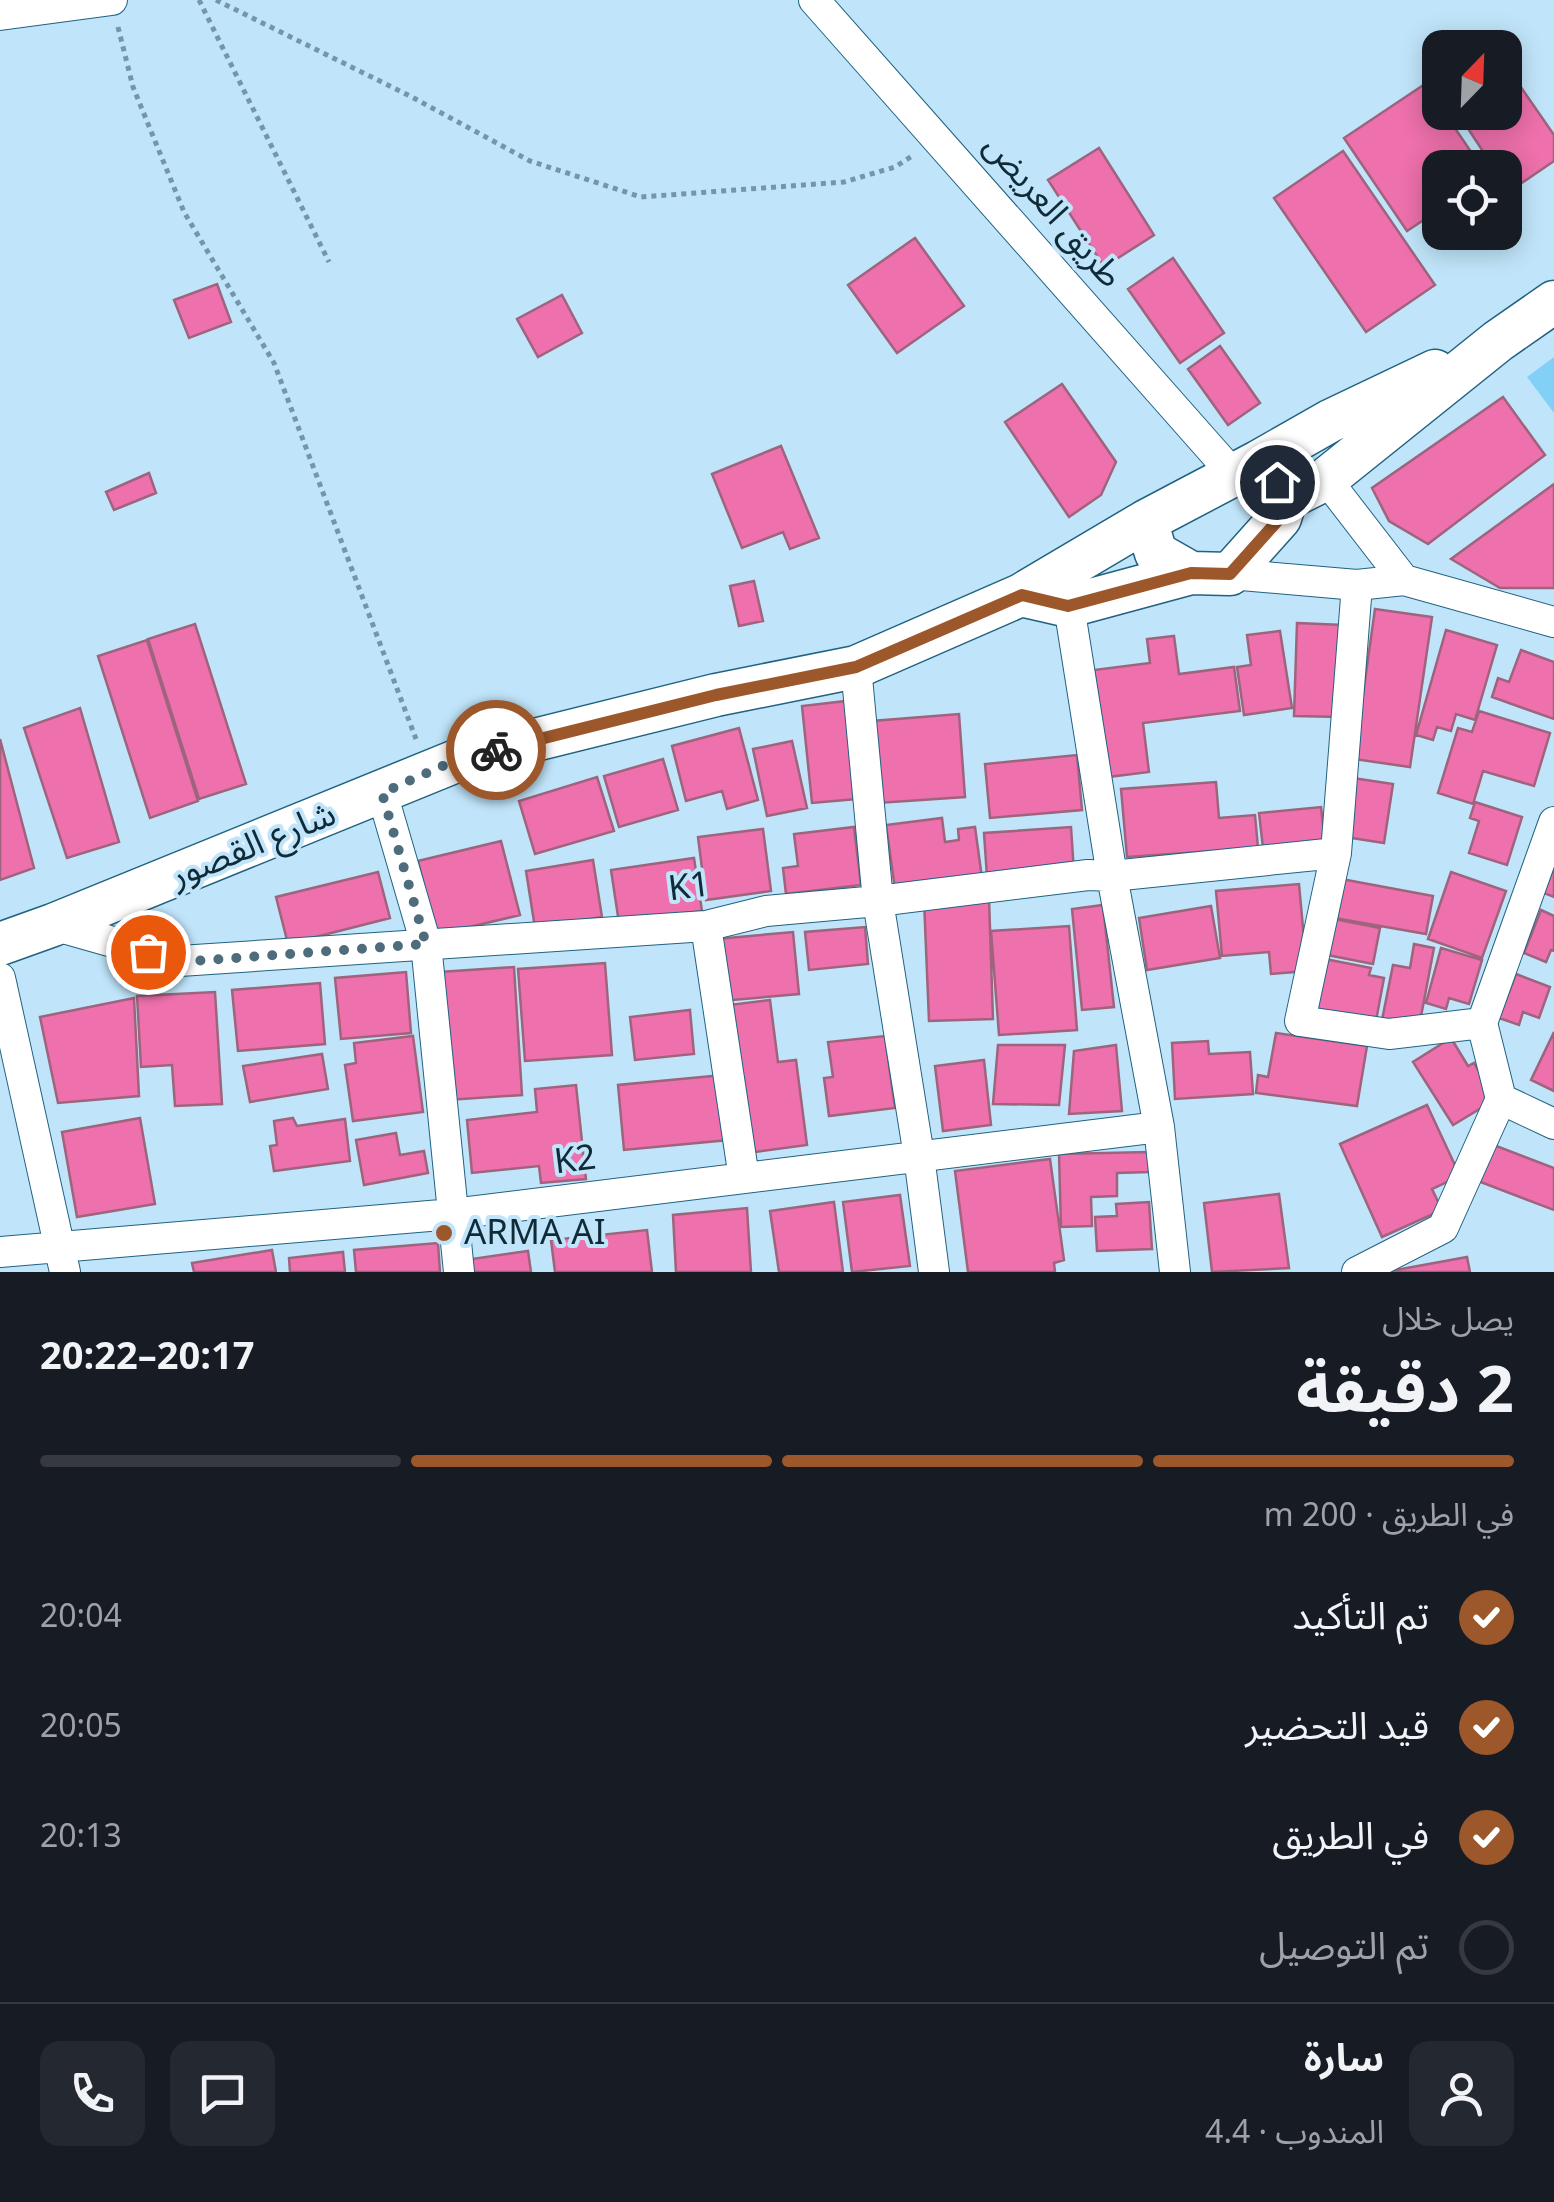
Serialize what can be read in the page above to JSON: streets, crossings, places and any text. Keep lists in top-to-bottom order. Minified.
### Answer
{"streets":{"street":["طريق العريض","شارع القصور","K1","K2"]},"crossings":[["طريق العريض","شارع القصور"],["شارع القصور","K1"]],"places":["ARMA AI"],"north":"top right","page":{"heading":["2 دقيقة","يصل خلال","20:17–20:22"],"panel":["سارة","المندوب · 4.4"],"bar":"في الطريق · 200 m","list":[["تم التأكيد","20:04"],["قيد التحضير","20:05"],["في الطريق","20:13"],"تم التوصيل"]}}
